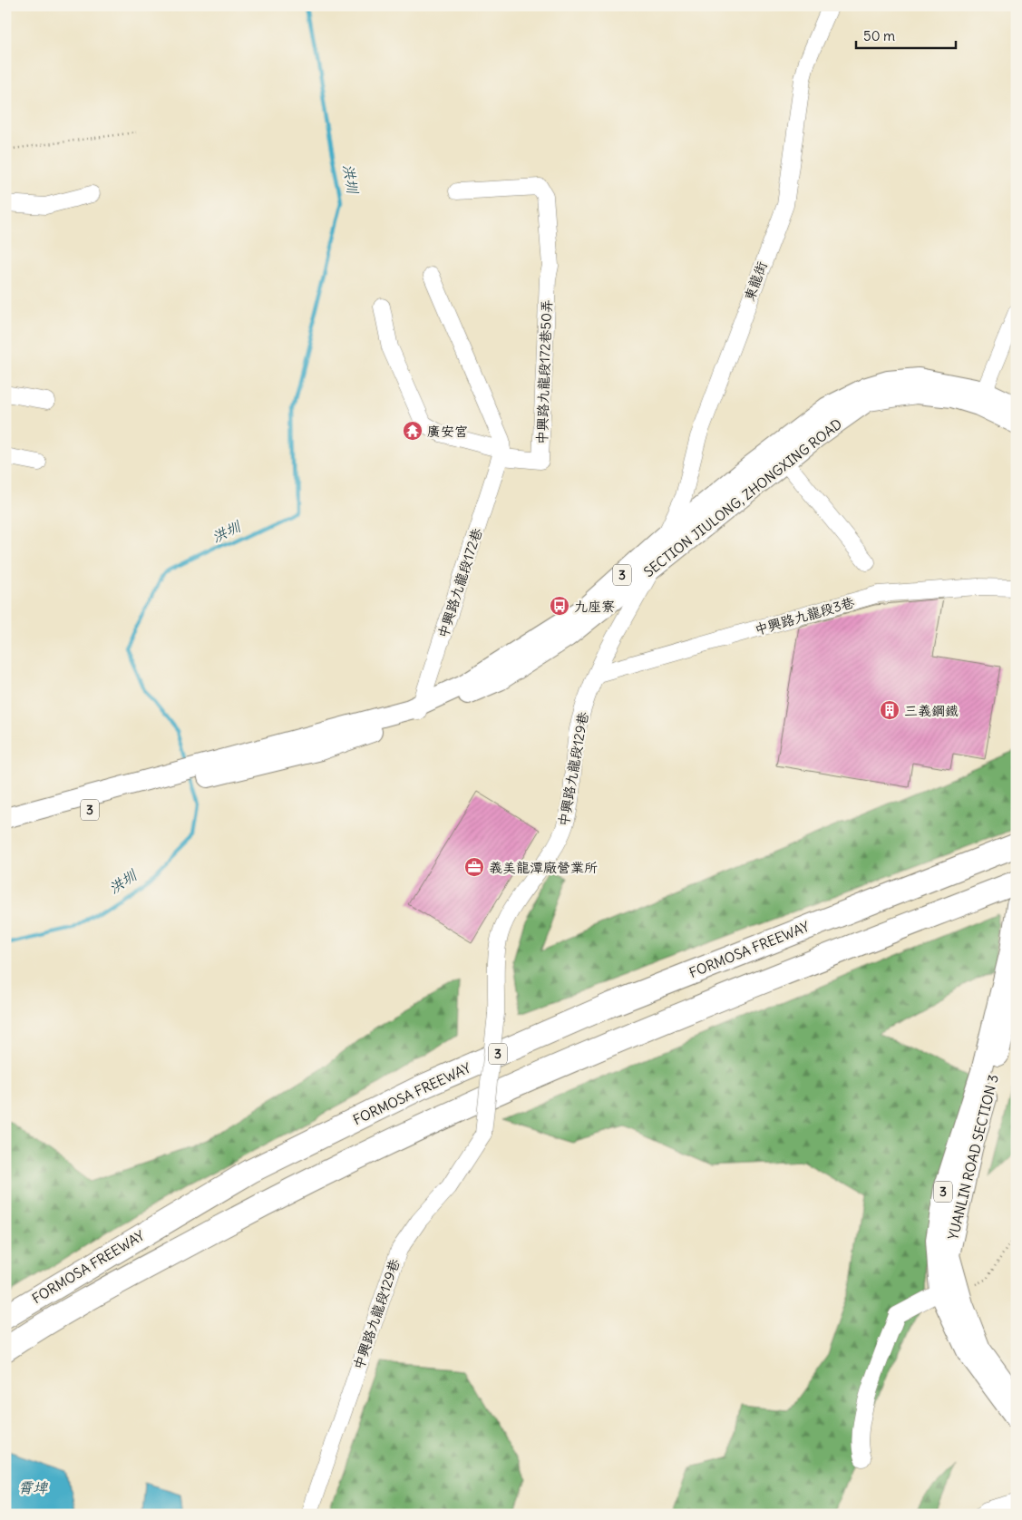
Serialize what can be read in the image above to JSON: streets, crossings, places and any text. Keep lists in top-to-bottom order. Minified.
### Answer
{"streets":{"highway":["3","FORMOSA FREEWAY"],"main road":["SECTION JIULONG, ZHONGXING ROAD","YUANLIN ROAD SECTION 3"],"street":["東龍街","中興路九龍段172巷50弄","中興路九龍段172巷","中興路九龍段3巷","中興路九龍段129巷"]},"crossings":[["東龍街","SECTION JIULONG, ZHONGXING ROAD"],["東龍街","中興路九龍段129巷"],["中興路九龍段172巷50弄","中興路九龍段172巷"],["SECTION JIULONG, ZHONGXING ROAD","3"],["SECTION JIULONG, ZHONGXING ROAD","中興路九龍段172巷"],["SECTION JIULONG, ZHONGXING ROAD","中興路九龍段129巷"],["中興路九龍段3巷","中興路九龍段129巷"]],"water":["洪圳","霄埤"],"places":{"temple":["廣安宮"],"bus stop":["九座寮"],"building":["三義鋼鐵"],"office":["義美龍潭廠營業所"]},"scale_bar":"50 m"}
